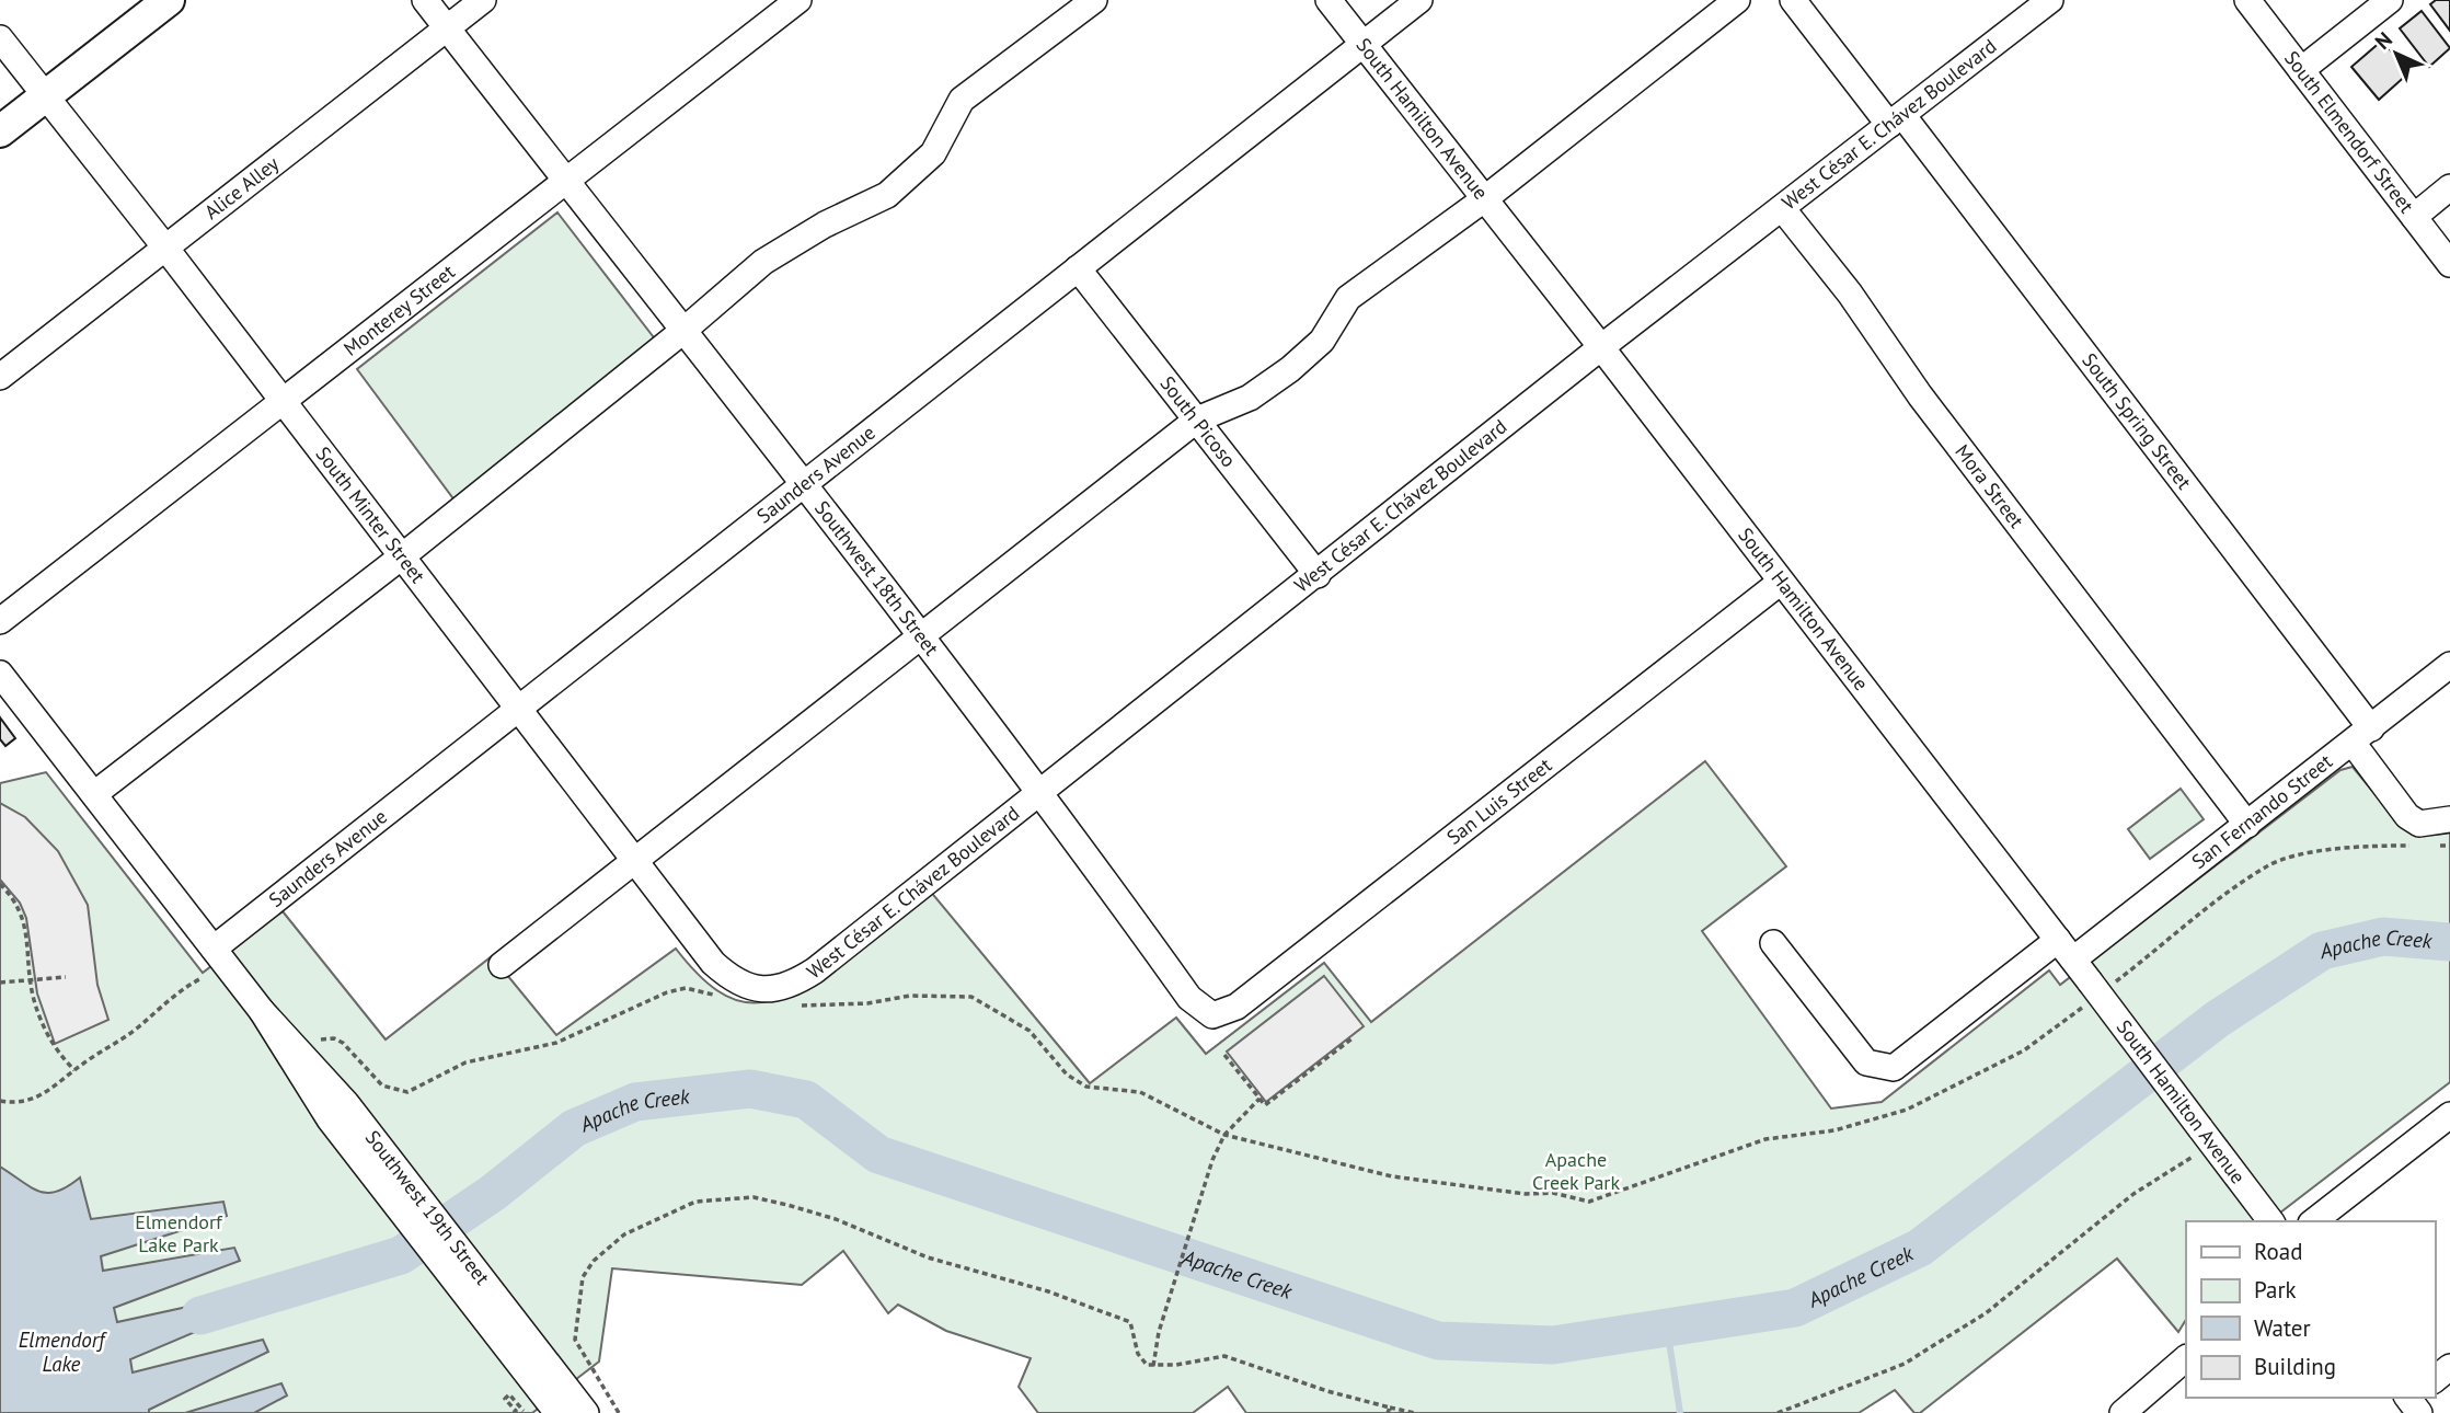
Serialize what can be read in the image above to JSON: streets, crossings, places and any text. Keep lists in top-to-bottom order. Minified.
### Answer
{"streets":{"street":["South Hamilton Avenue","West César E. Chávez Boulevard","South Elmendorf Street","Alice Alley","Monterey Street","South Picoso","South Spring Street","Saunders Avenue","Mora Street","South Minter Street","Southwest 18th Street","San Luis Street","San Fernando Street","Southwest 19th Street"]},"crossings":[["South Hamilton Avenue","West César E. Chávez Boulevard"],["South Hamilton Avenue","Saunders Avenue"],["South Hamilton Avenue","San Luis Street"],["South Hamilton Avenue","San Fernando Street"],["West César E. Chávez Boulevard","South Picoso"],["West César E. Chávez Boulevard","South Spring Street"],["West César E. Chávez Boulevard","Mora Street"],["West César E. Chávez Boulevard","South Minter Street"],["West César E. Chávez Boulevard","Southwest 18th Street"],["Alice Alley","South Minter Street"],["Alice Alley","Southwest 18th Street"],["Monterey Street","South Minter Street"],["Monterey Street","Southwest 18th Street"],["South Picoso","Saunders Avenue"],["South Spring Street","San Fernando Street"],["Saunders Avenue","South Minter Street"],["Saunders Avenue","Southwest 18th Street"],["Saunders Avenue","Southwest 19th Street"],["Mora Street","San Fernando Street"],["Southwest 18th Street","San Luis Street"]],"water":["Apache Creek","Elmendorf Lake"],"parks":["Apache Creek Park","Elmendorf Lake Park"],"legend":["Road","Park","Water","Building"],"north":"top left"}
